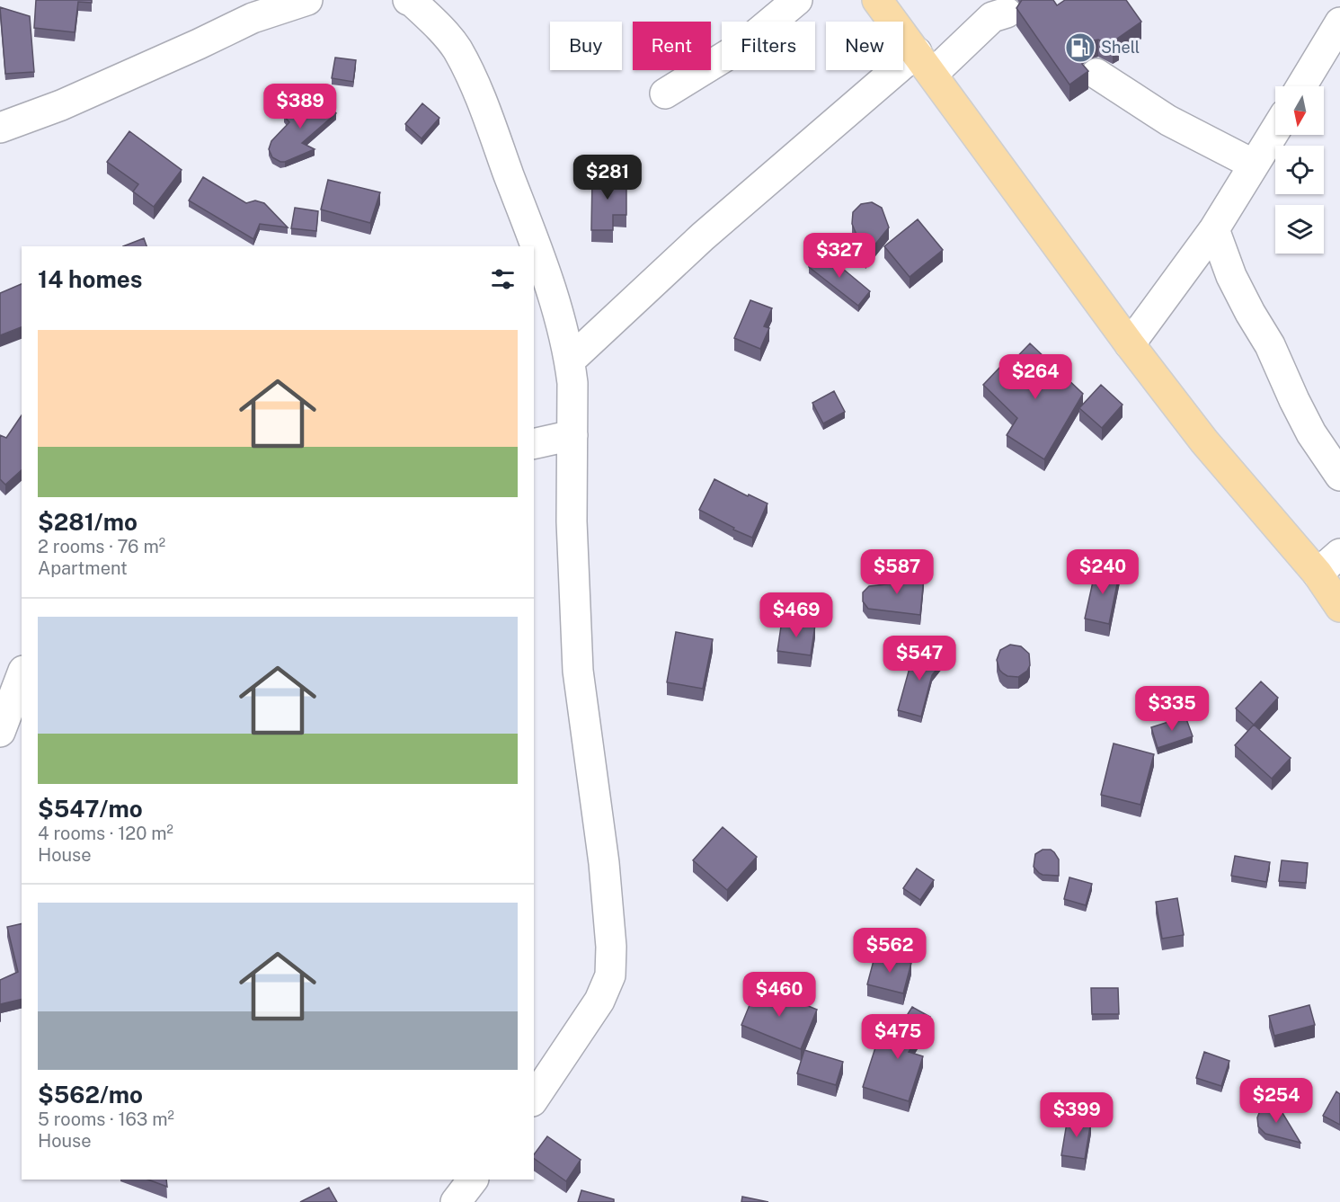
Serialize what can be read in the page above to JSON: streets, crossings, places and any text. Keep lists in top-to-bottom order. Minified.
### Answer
{"places":{"fuel station":["Shell"]},"north":"bottom","page":{"chip":["Buy","Rent","Filters","New"],"price":["$389","$281","$327","$264","$587","$240","$469","$547","$335","$562","$460","$475","$254","$399"],"heading":"14 homes","list":[{"name":"$281/mo","note":"2 rooms · 76 m² · Apartment"},{"name":"$547/mo","note":"4 rooms · 120 m² · House"},{"name":"$562/mo","note":"5 rooms · 163 m² · House"}]}}
